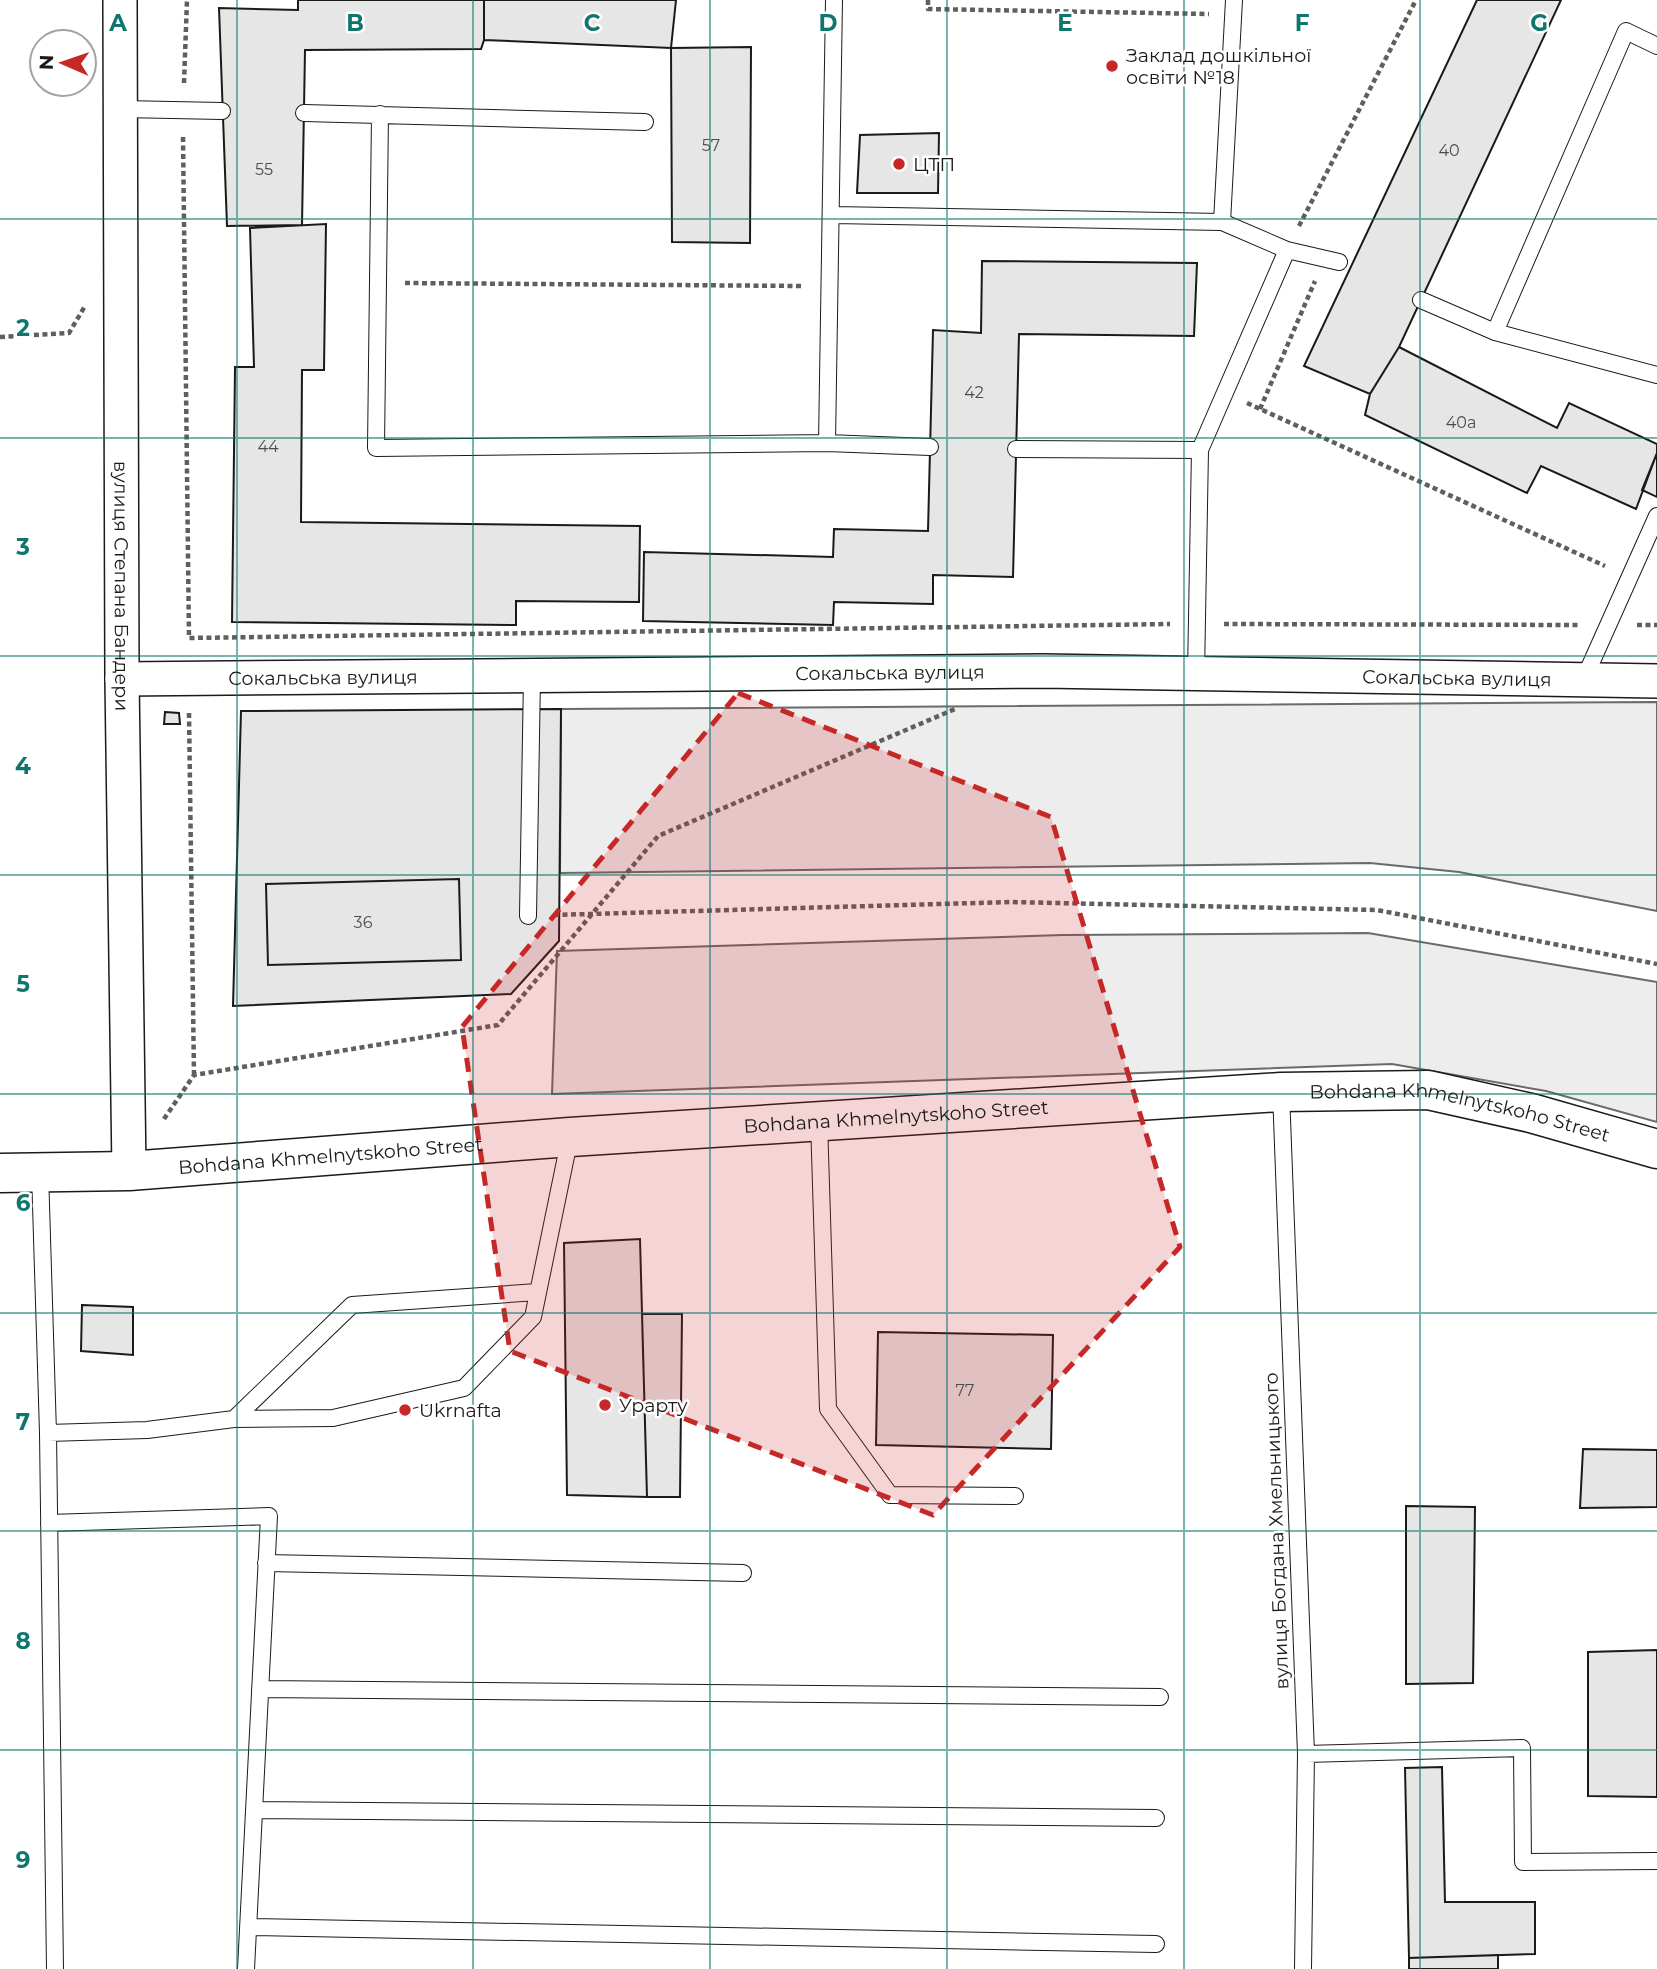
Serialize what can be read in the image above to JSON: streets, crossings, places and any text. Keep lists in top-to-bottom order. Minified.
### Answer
{"streets":{"street":["вулиця Степана Бандери","Сокальська вулиця","Bohdana Khmelnytskoho Street"],"lane":["вулиця Богдана Хмельницького"]},"crossings":[["вулиця Степана Бандери","Сокальська вулиця"],["вулиця Степана Бандери","Bohdana Khmelnytskoho Street"],["Bohdana Khmelnytskoho Street","вулиця Богдана Хмельницького"]],"places":["Заклад дошкільної освіти №18","ЦТП","Урарту","Ukrnafta"],"house_numbers":["57","40","55","42","40а","44","36","77"],"north":"left","grid":{"columns":["A","B","C","D","E","F","G"],"rows":["2","3","4","5","6","7","8","9"]}}
